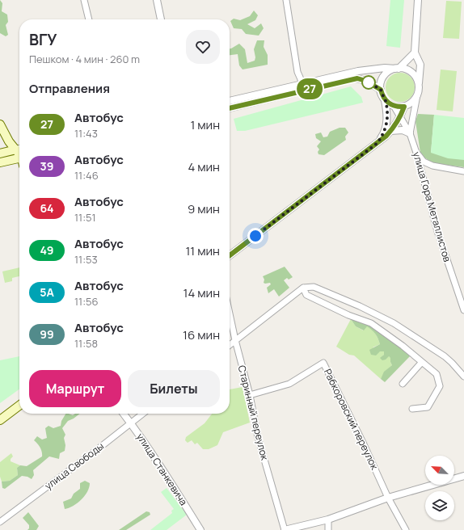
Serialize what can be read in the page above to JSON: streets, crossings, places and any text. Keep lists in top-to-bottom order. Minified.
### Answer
{"streets":{"street":["улица Гора Металлистов","Старинный переулок","Рабкоровский переулок","улица Свободы","улица Станкевича"]},"crossings":[["Старинный переулок","Рабкоровский переулок"],["улица Свободы","улица Станкевича"]],"lines":["bus line 27"],"north":"top left","page":{"on_map":"27","heading":[["ВГУ","Пешком · 4 мин · 260 m"],"Отправления"],"list":[{"mark":"27","name":"Автобус","note":"11:43","value":"1 мин"},{"mark":"39","name":"Автобус","note":"11:46","value":"4 мин"},{"mark":"64","name":"Автобус","note":"11:51","value":"9 мин"},{"mark":"49","name":"Автобус","note":"11:53","value":"11 мин"},{"mark":"5А","name":"Автобус","note":"11:56","value":"14 мин"},{"mark":"99","name":"Автобус","note":"11:58","value":"16 мин"}],"buttons":["Маршрут","Билеты"]}}
